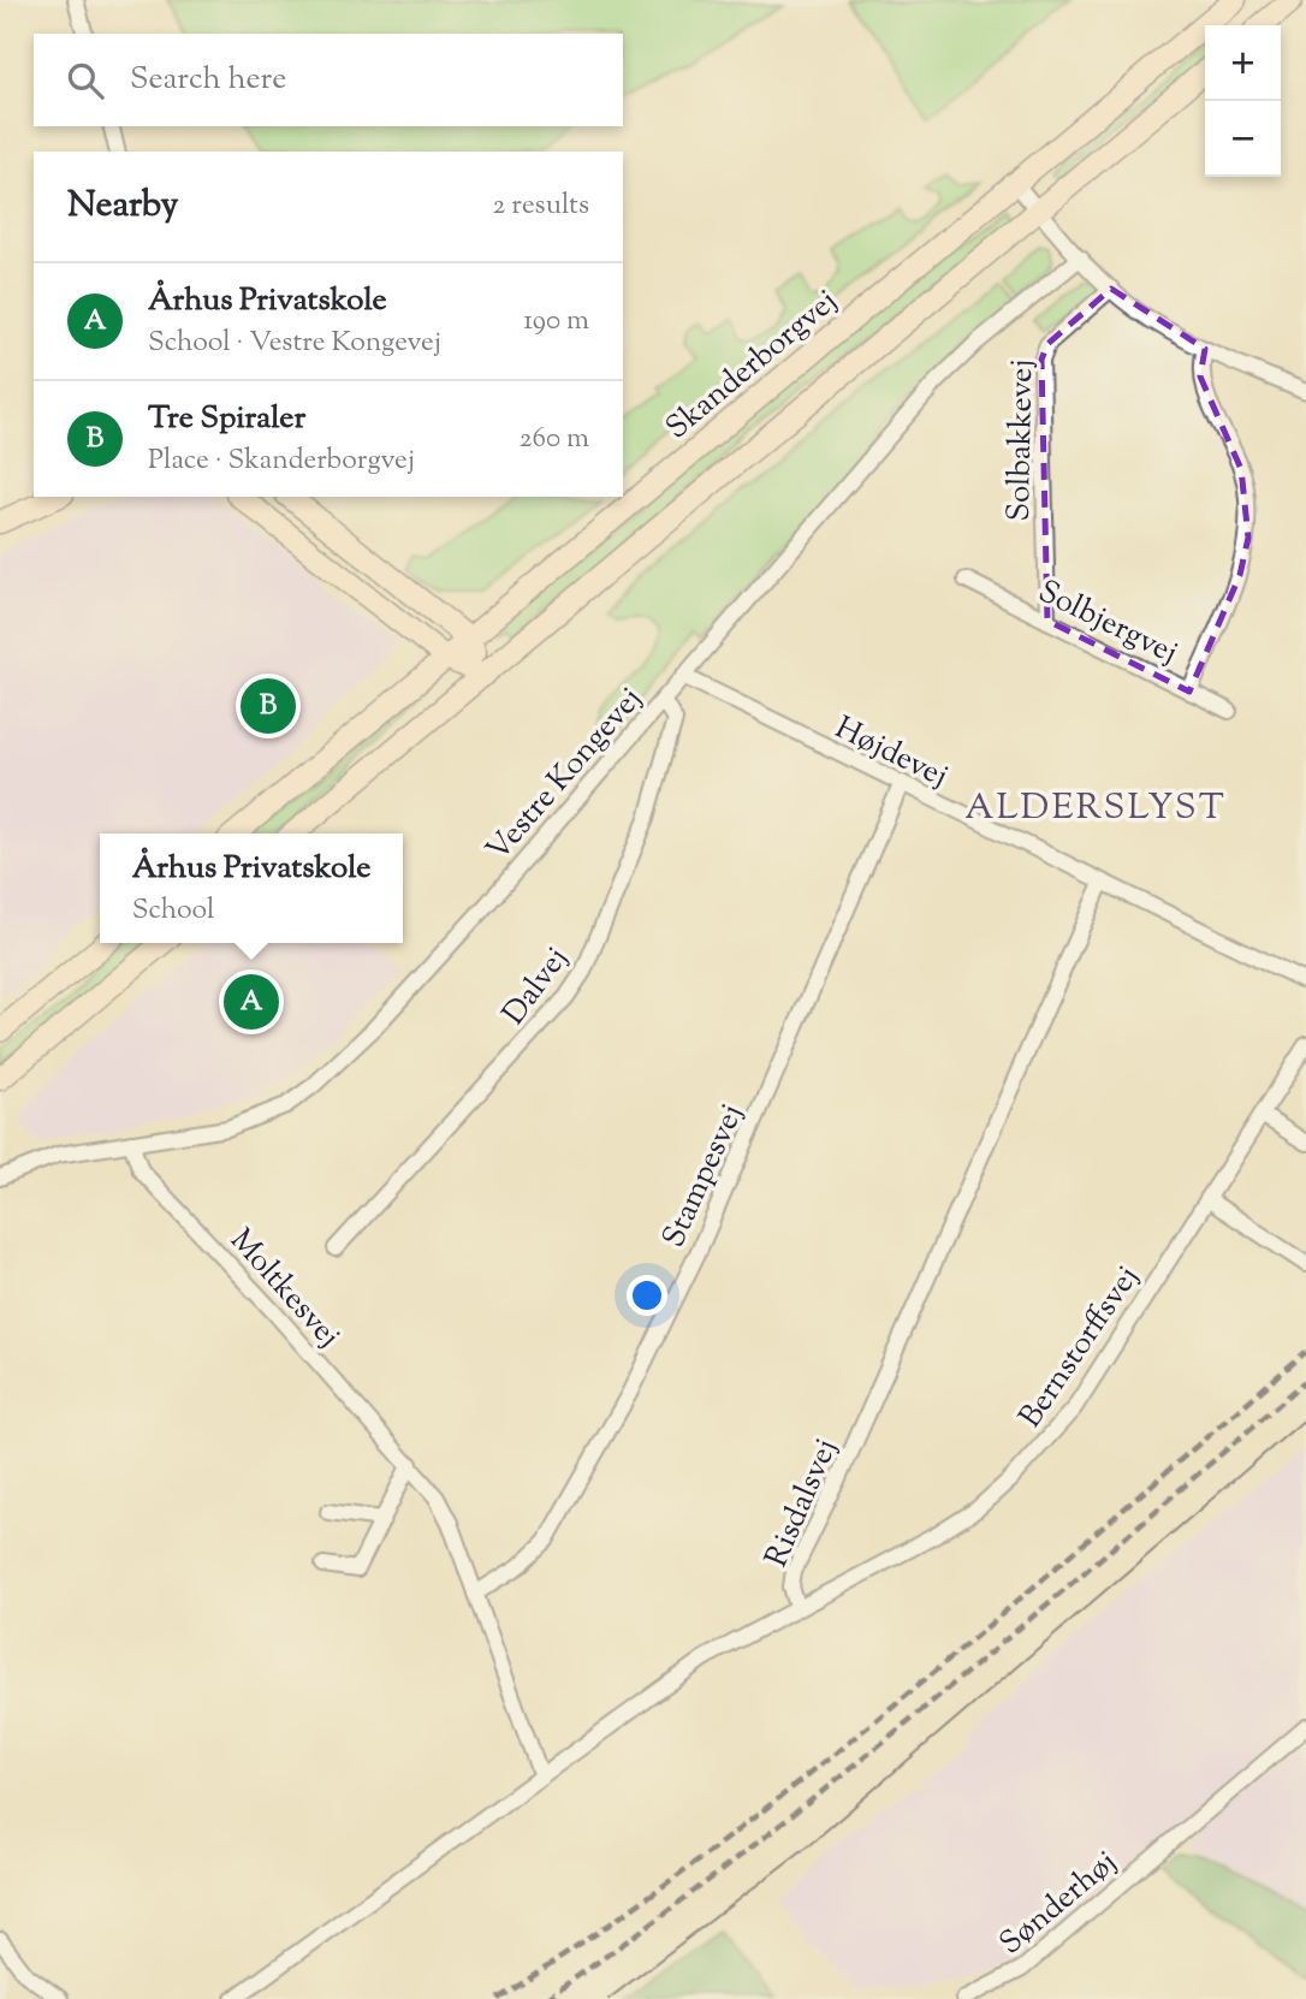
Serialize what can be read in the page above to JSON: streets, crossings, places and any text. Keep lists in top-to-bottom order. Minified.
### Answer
{"streets":{"main road":["Skanderborgvej"],"street":["Solbakkevej","Solbjergvej","Højdevej","Vestre Kongevej","Dalvej","Stampesvej","Moltkesvej","Bernstorffsvej","Risdalsvej","Sønderhøj"]},"crossings":[["Solbakkevej","Solbjergvej"],["Højdevej","Vestre Kongevej"],["Højdevej","Stampesvej"],["Højdevej","Risdalsvej"],["Vestre Kongevej","Dalvej"],["Vestre Kongevej","Moltkesvej"],["Stampesvej","Moltkesvej"],["Moltkesvej","Risdalsvej"],["Bernstorffsvej","Risdalsvej"]],"districts":["ALDERSLYST"],"page":{"map_buttons":["+","−"],"search":"Search here","heading":["Nearby","2 results"],"list":[{"mark":"A","name":"Århus Privatskole","note":"School · Vestre Kongevej","value":"190 m"},{"mark":"B","name":"Tre Spiraler","note":"Place · Skanderborgvej","value":"260 m"}],"pins":["B","A"],"popup":["Århus Privatskole","School"]}}
